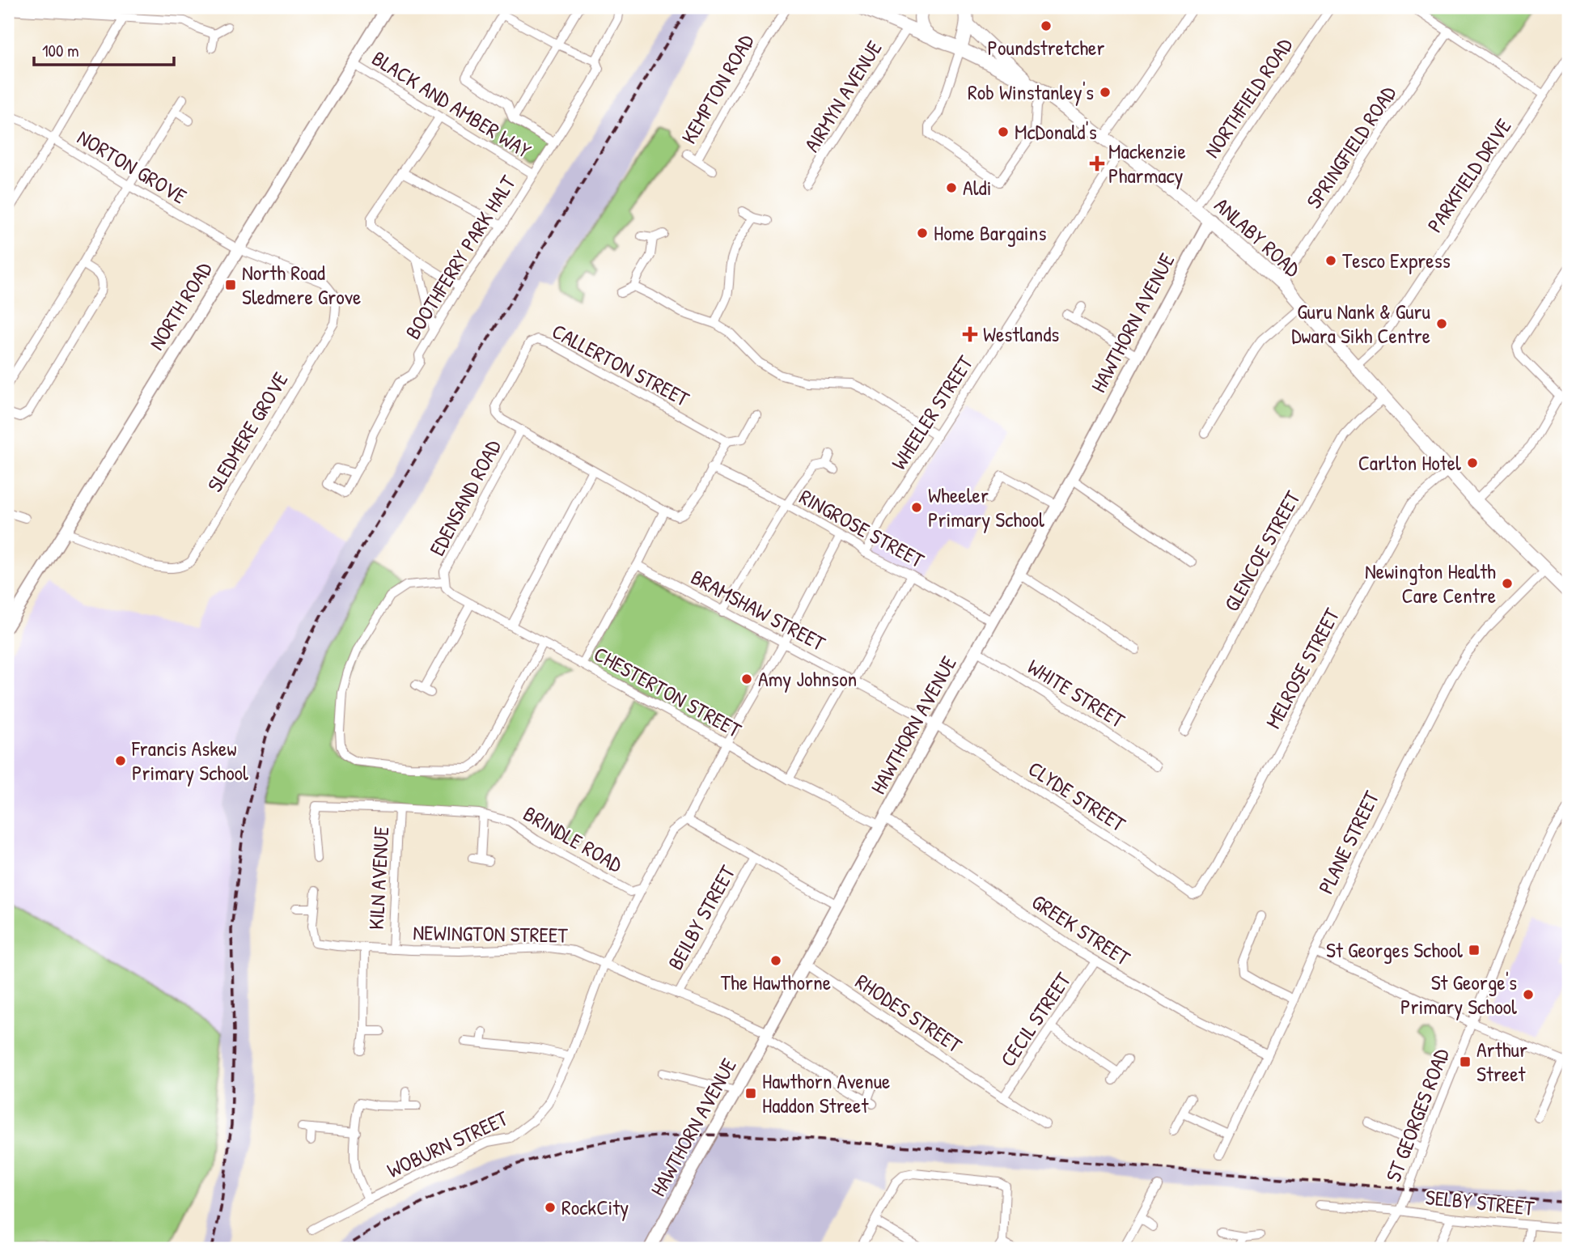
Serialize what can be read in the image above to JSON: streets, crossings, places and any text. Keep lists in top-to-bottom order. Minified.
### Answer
{"streets":{"main road":["ANLABY ROAD"],"street":["KEMPTON ROAD","AIRMYN AVENUE","NORTHFIELD ROAD","BLACK AND AMBER WAY","SPRINGFIELD ROAD","NORTON GROVE","PARKFIELD DRIVE","BOOTHFERRY PARK HALT","NORTH ROAD","HAWTHORN AVENUE","CALLERTON STREET","WHEELER STREET","SLEDMERE GROVE","EDENSAND ROAD","RINGROSE STREET","GLENCOE STREET","BRAMSHAW STREET","MELROSE STREET","CHESTERTON STREET","WHITE STREET","CLYDE STREET","BRINDLE ROAD","PLANE STREET","KILN AVENUE","BEILBY STREET","GREEK STREET","NEWINGTON STREET","RHODES STREET","CECIL STREET","ST GEORGES ROAD","WOBURN STREET","SELBY STREET"]},"crossings":[["AIRMYN AVENUE","ANLABY ROAD"],["NORTHFIELD ROAD","ANLABY ROAD"],["BLACK AND AMBER WAY","BOOTHFERRY PARK HALT"],["BLACK AND AMBER WAY","NORTH ROAD"],["SPRINGFIELD ROAD","ANLABY ROAD"],["NORTON GROVE","NORTH ROAD"],["NORTON GROVE","SLEDMERE GROVE"],["PARKFIELD DRIVE","ANLABY ROAD"],["ANLABY ROAD","HAWTHORN AVENUE"],["ANLABY ROAD","WHEELER STREET"],["ANLABY ROAD","GLENCOE STREET"],["ANLABY ROAD","MELROSE STREET"],["ANLABY ROAD","PLANE STREET"],["NORTH ROAD","SLEDMERE GROVE"],["HAWTHORN AVENUE","RINGROSE STREET"],["HAWTHORN AVENUE","BRAMSHAW STREET"],["HAWTHORN AVENUE","CHESTERTON STREET"],["HAWTHORN AVENUE","WHITE STREET"],["HAWTHORN AVENUE","CLYDE STREET"],["HAWTHORN AVENUE","GREEK STREET"],["HAWTHORN AVENUE","NEWINGTON STREET"],["HAWTHORN AVENUE","RHODES STREET"],["CALLERTON STREET","EDENSAND ROAD"],["CALLERTON STREET","RINGROSE STREET"],["WHEELER STREET","RINGROSE STREET"],["EDENSAND ROAD","CHESTERTON STREET"],["RINGROSE STREET","BRINDLE ROAD"],["BRAMSHAW STREET","CLYDE STREET"],["BRAMSHAW STREET","BRINDLE ROAD"],["MELROSE STREET","CLYDE STREET"],["CHESTERTON STREET","BRINDLE ROAD"],["CHESTERTON STREET","GREEK STREET"],["BRINDLE ROAD","KILN AVENUE"],["BRINDLE ROAD","WOBURN STREET"],["PLANE STREET","GREEK STREET"],["KILN AVENUE","NEWINGTON STREET"],["BEILBY STREET","NEWINGTON STREET"],["GREEK STREET","CECIL STREET"],["NEWINGTON STREET","WOBURN STREET"],["RHODES STREET","CECIL STREET"],["ST GEORGES ROAD","SELBY STREET"]],"places":{"other":["Poundstretcher","Rob Winstanley's","McDonald's","Aldi","Home Bargains","Tesco Express","Guru Nank & Guru Dwara Sikh Centre","Carlton Hotel","Wheeler Primary School","Newington Health Care Centre","Amy Johnson","Francis Askew Primary School","The Hawthorne","St George's Primary School","RockCity"],"health":["Mackenzie Pharmacy","Westlands"],"transit":["North Road Sledmere Grove","St Georges School","Arthur Street","Hawthorn Avenue Haddon Street"]},"scale_bar":"100 m"}
